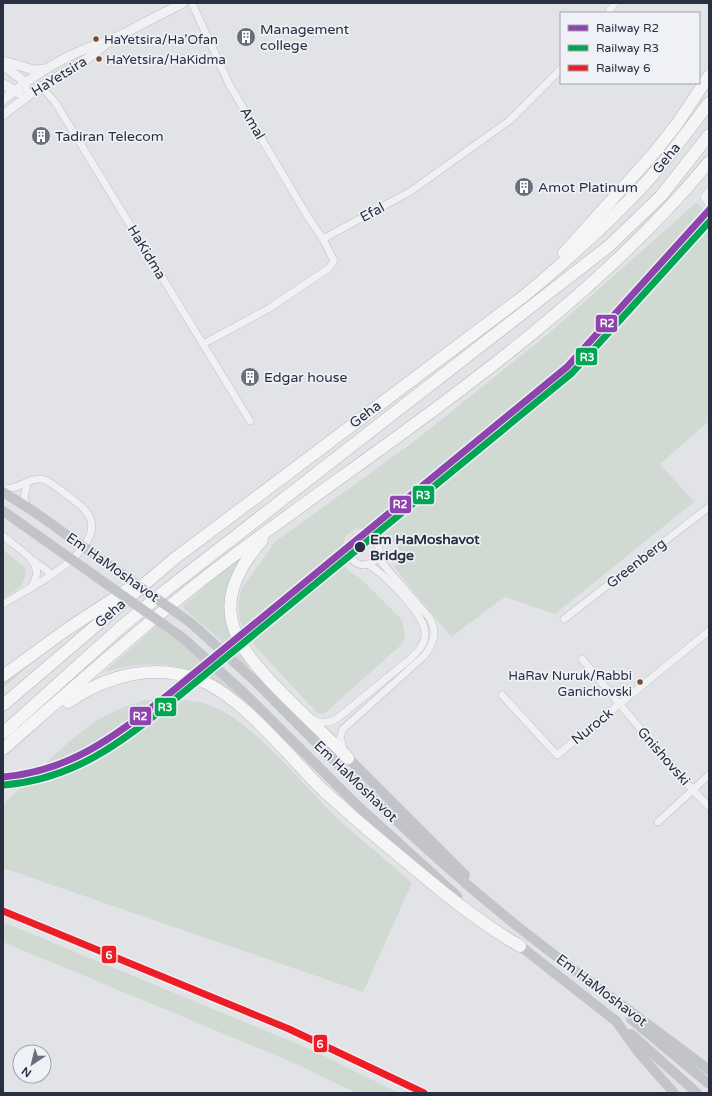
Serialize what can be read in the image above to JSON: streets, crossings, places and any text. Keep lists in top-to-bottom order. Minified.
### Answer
{"streets":{"highway":["Geha"],"main road":["Em HaMoshavot"],"street":["HaYetsira","Amal","Efal","HaKidma","Greenberg","Nurock","Gnishovski"]},"crossings":[["HaYetsira","HaKidma"],["Amal","Efal"],["Nurock","Gnishovski"]],"places":{"building":["Management college","Tadiran Telecom","Amot Platinum","Edgar house"],"other":["HaYetsira/Ha'Ofan","HaYetsira/HaKidma","Em HaMoshavot Bridge","HaRav Nuruk/Rabbi Ganichovski"]},"lines":["rail line R2","rail line R3","rail line 6"],"legend":["Railway R2","Railway R3","Railway 6"],"north":"bottom left"}
